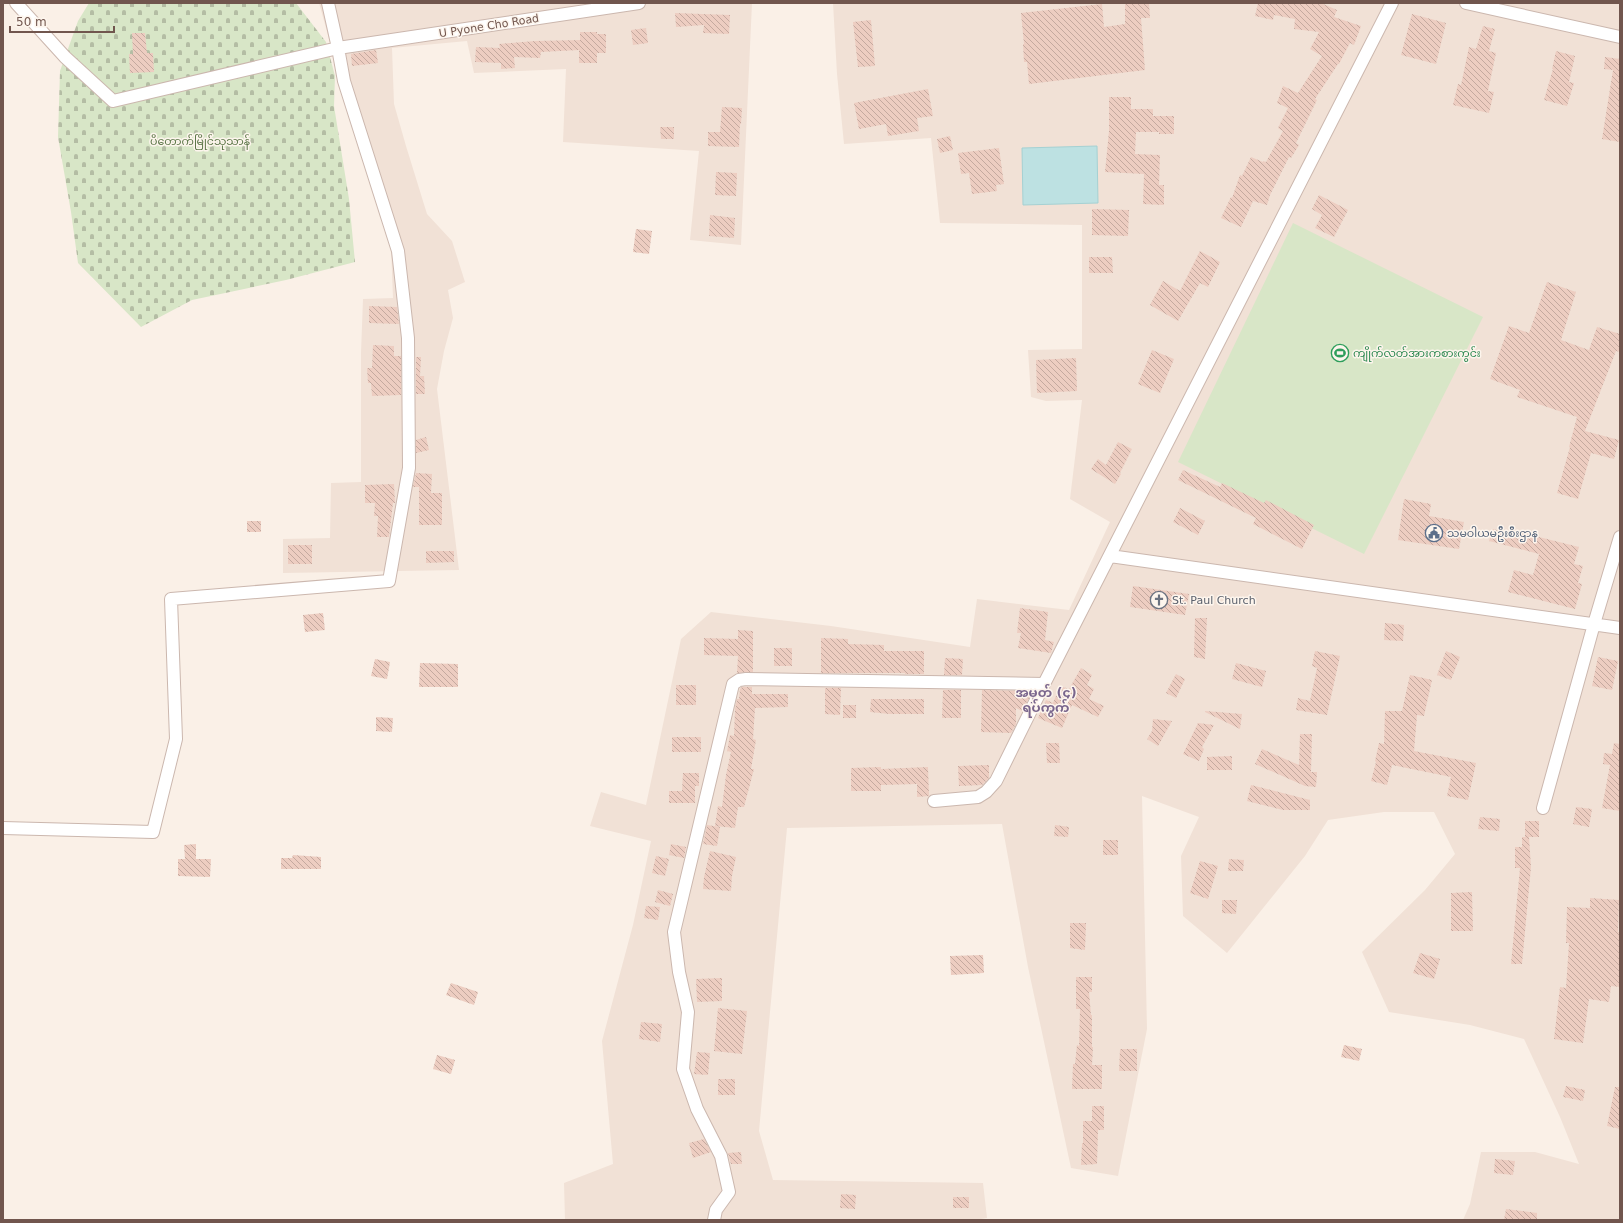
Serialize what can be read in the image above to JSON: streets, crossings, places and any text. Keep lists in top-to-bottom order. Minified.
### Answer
{"streets":{"street":["U Pyone Cho Road"]},"districts":["အမှတ် (၄) ရပ်ကွက်"],"parks":["ပိတောက်မြိုင်သုသာန်"],"places":{"sports":["ကျိုက်လတ်အားကစားကွင်း"],"public building":["သမဝါယမဦးစီးဌာန"],"church":["St. Paul Church"]},"scale_bar":"50 m"}
